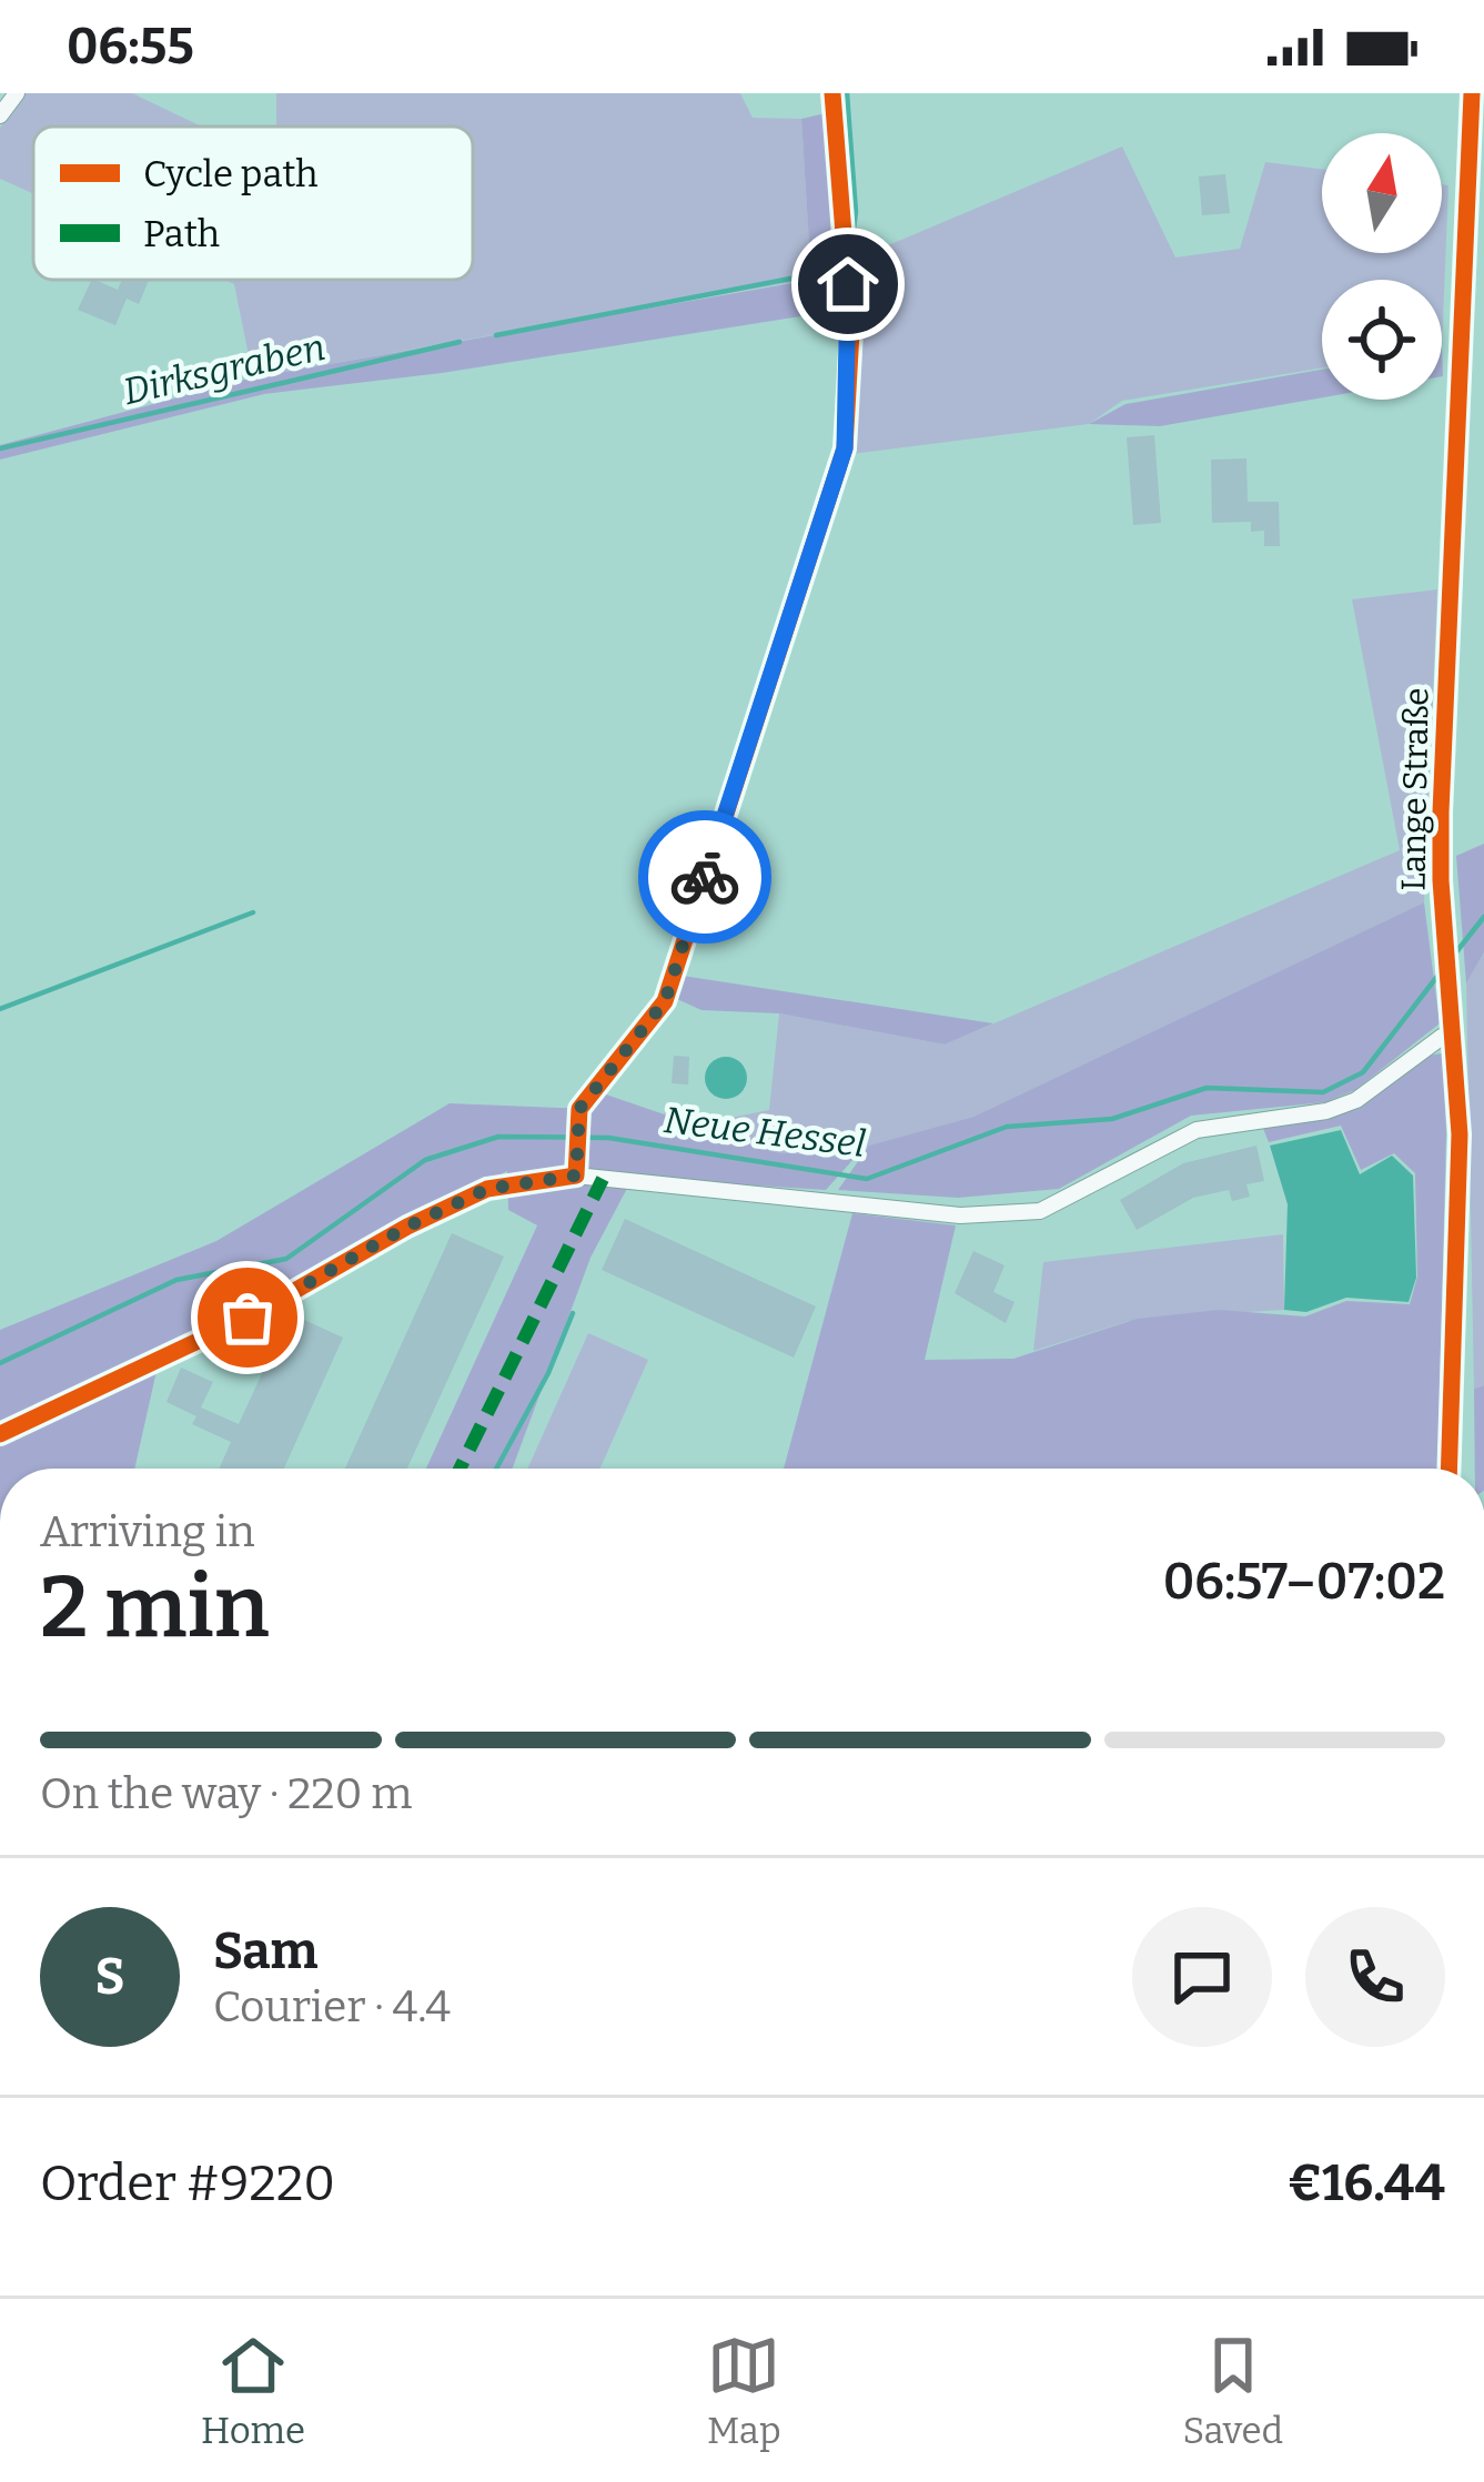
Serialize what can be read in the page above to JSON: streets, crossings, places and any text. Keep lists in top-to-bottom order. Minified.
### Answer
{"streets":{"street":["Lange Straße"]},"water":["Dirksgraben","Neue Hessel"],"legend":["Cycle path","Path"],"north":"top","page":{"status":"06:55","heading":["2 min","Arriving in","06:57–07:02"],"panel":["Sam","Courier · 4.4","Order #9220","€16.44"],"bar":"On the way · 220 m","round":"S","tabs":["Home","Map","Saved"]}}
